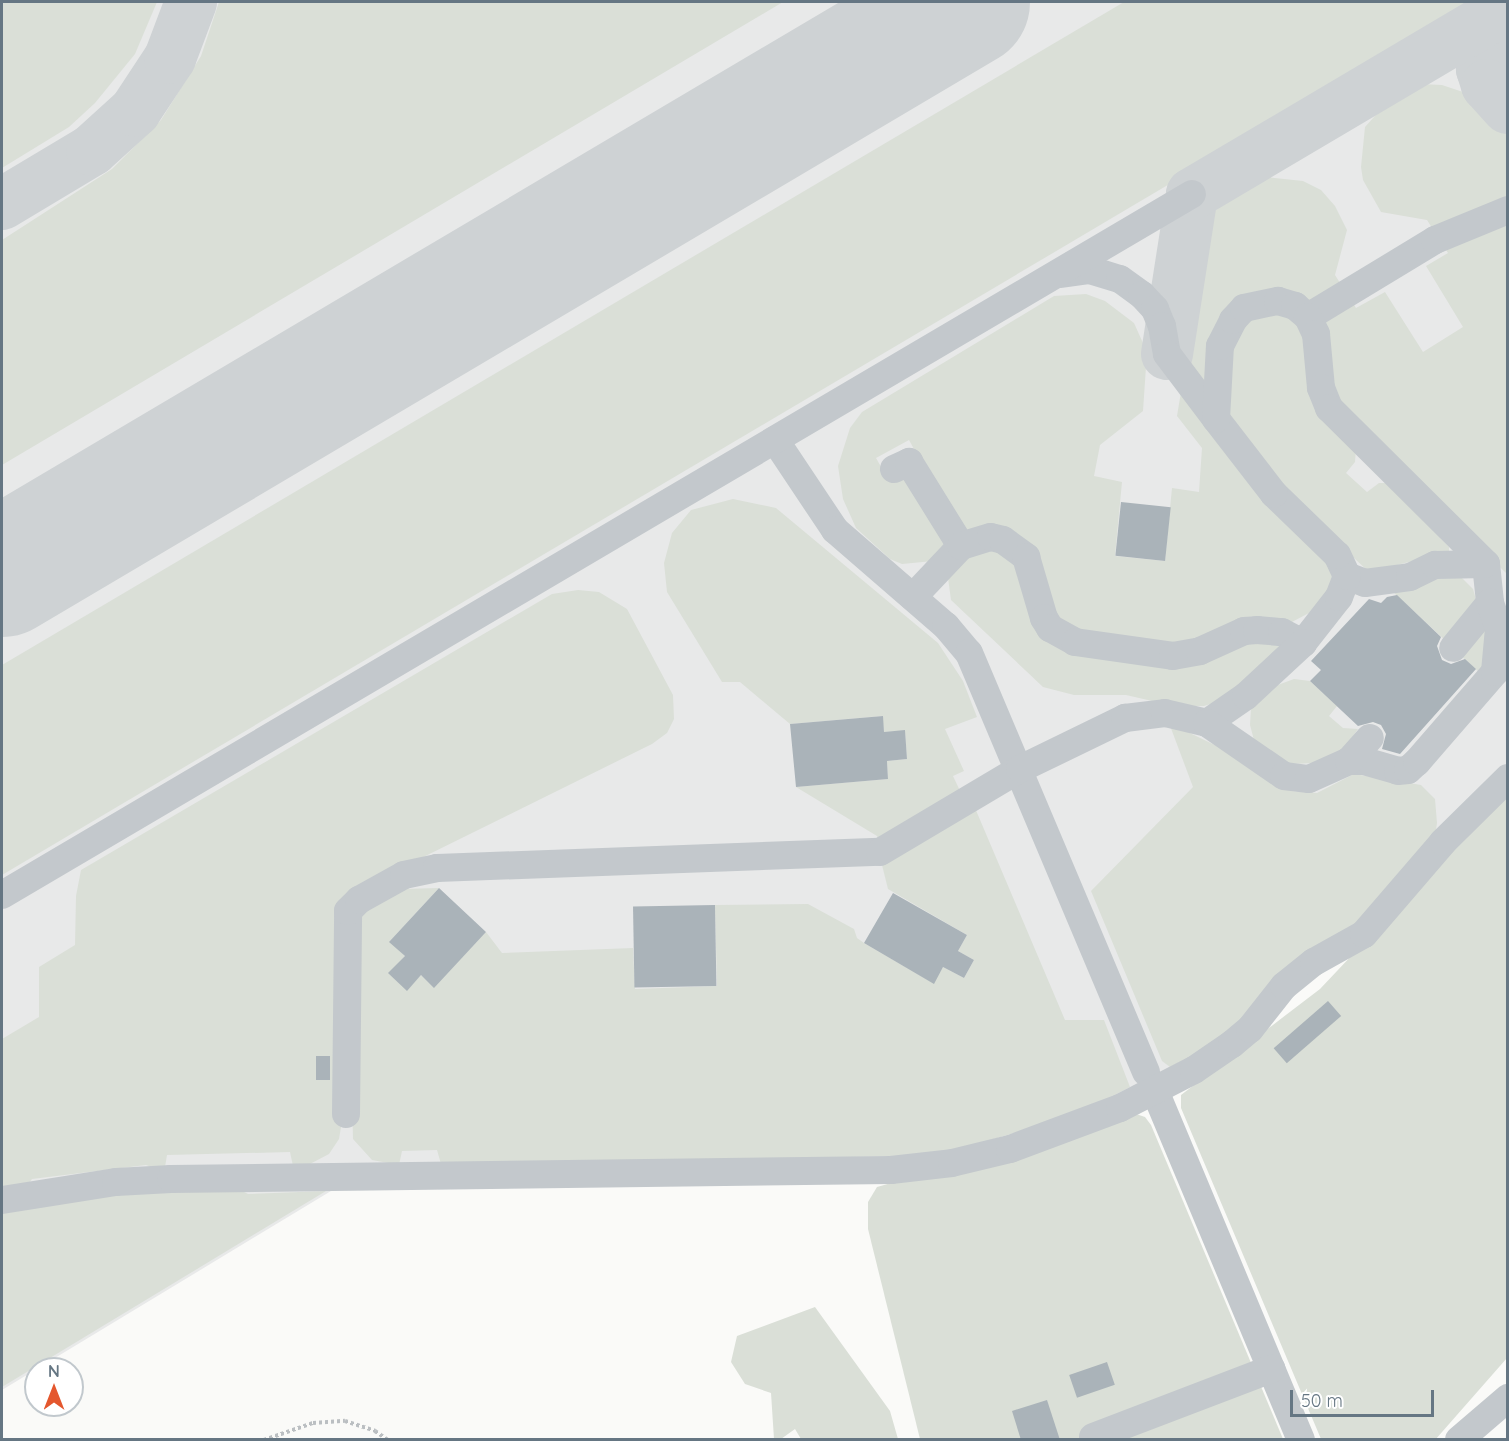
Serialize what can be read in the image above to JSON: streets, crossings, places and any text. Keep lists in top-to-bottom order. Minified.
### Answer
{"scale_bar":"50 m","north":"top"}
